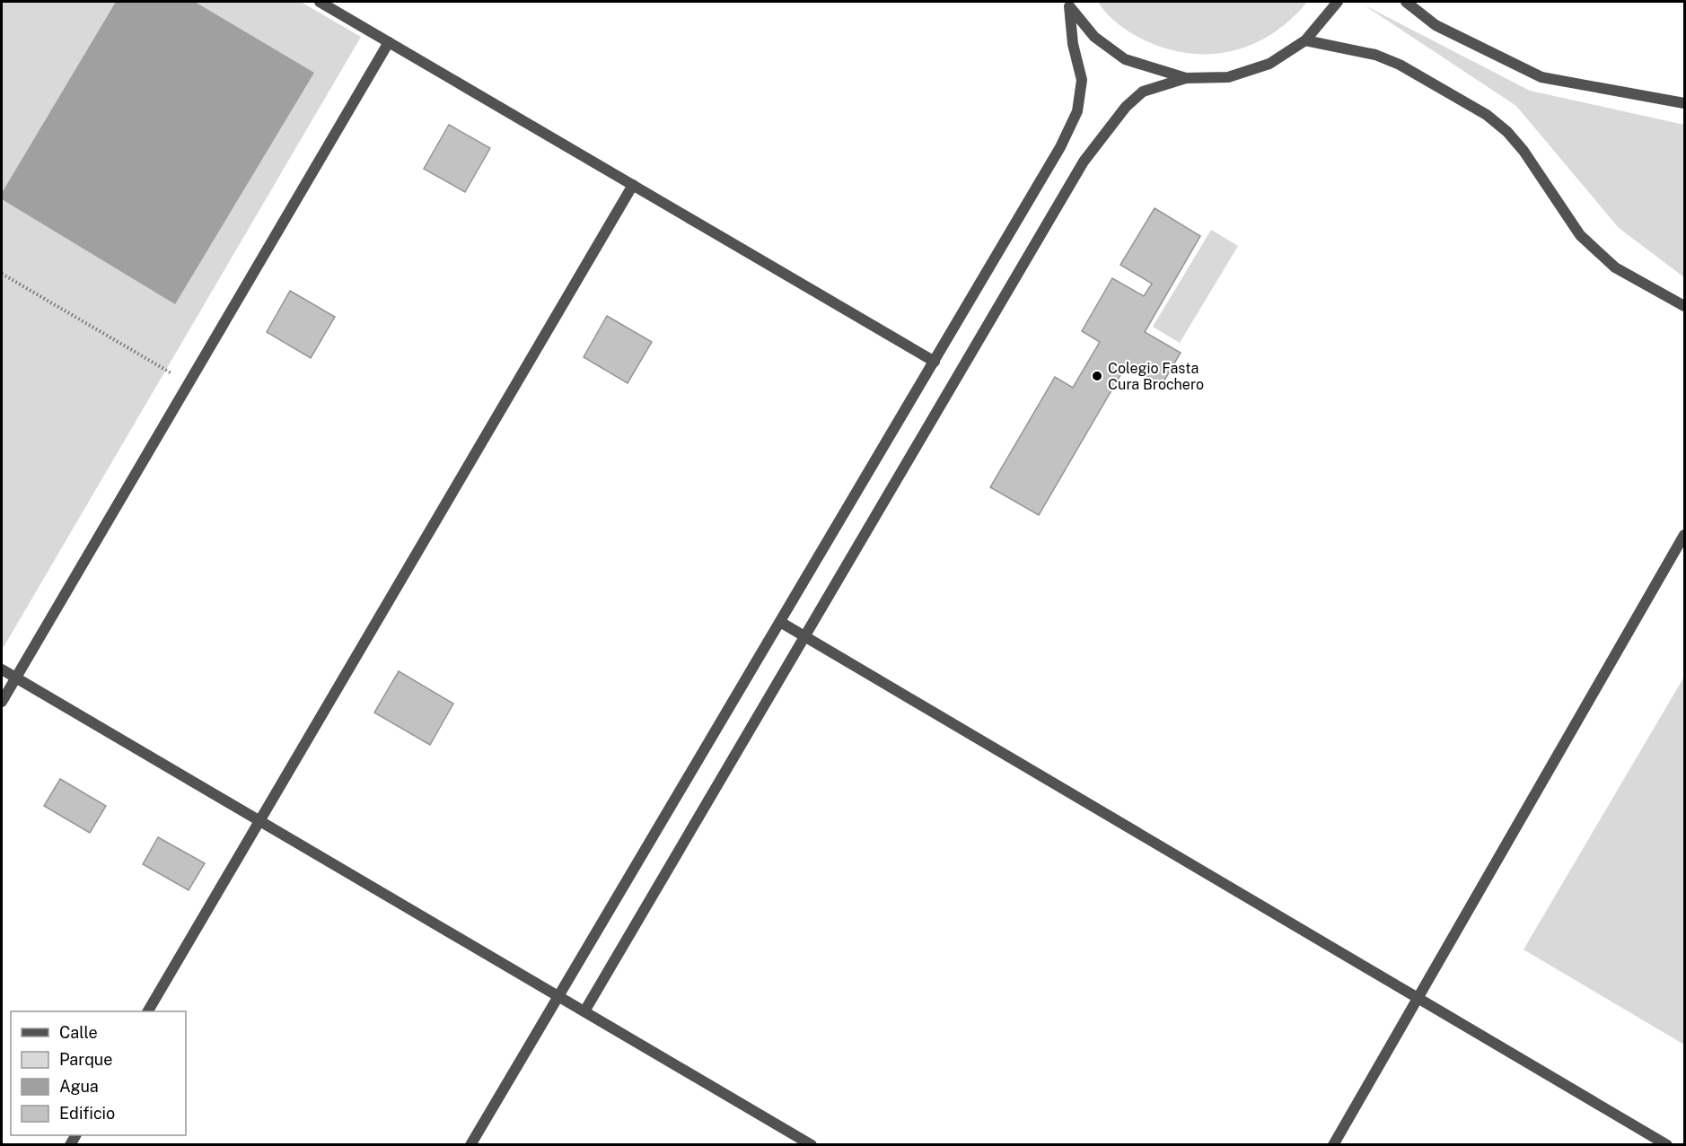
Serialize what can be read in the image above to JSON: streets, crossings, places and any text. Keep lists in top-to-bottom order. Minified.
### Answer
{"places":["Colegio Fasta Cura Brochero"],"legend":["Calle","Parque","Agua","Edificio"]}
